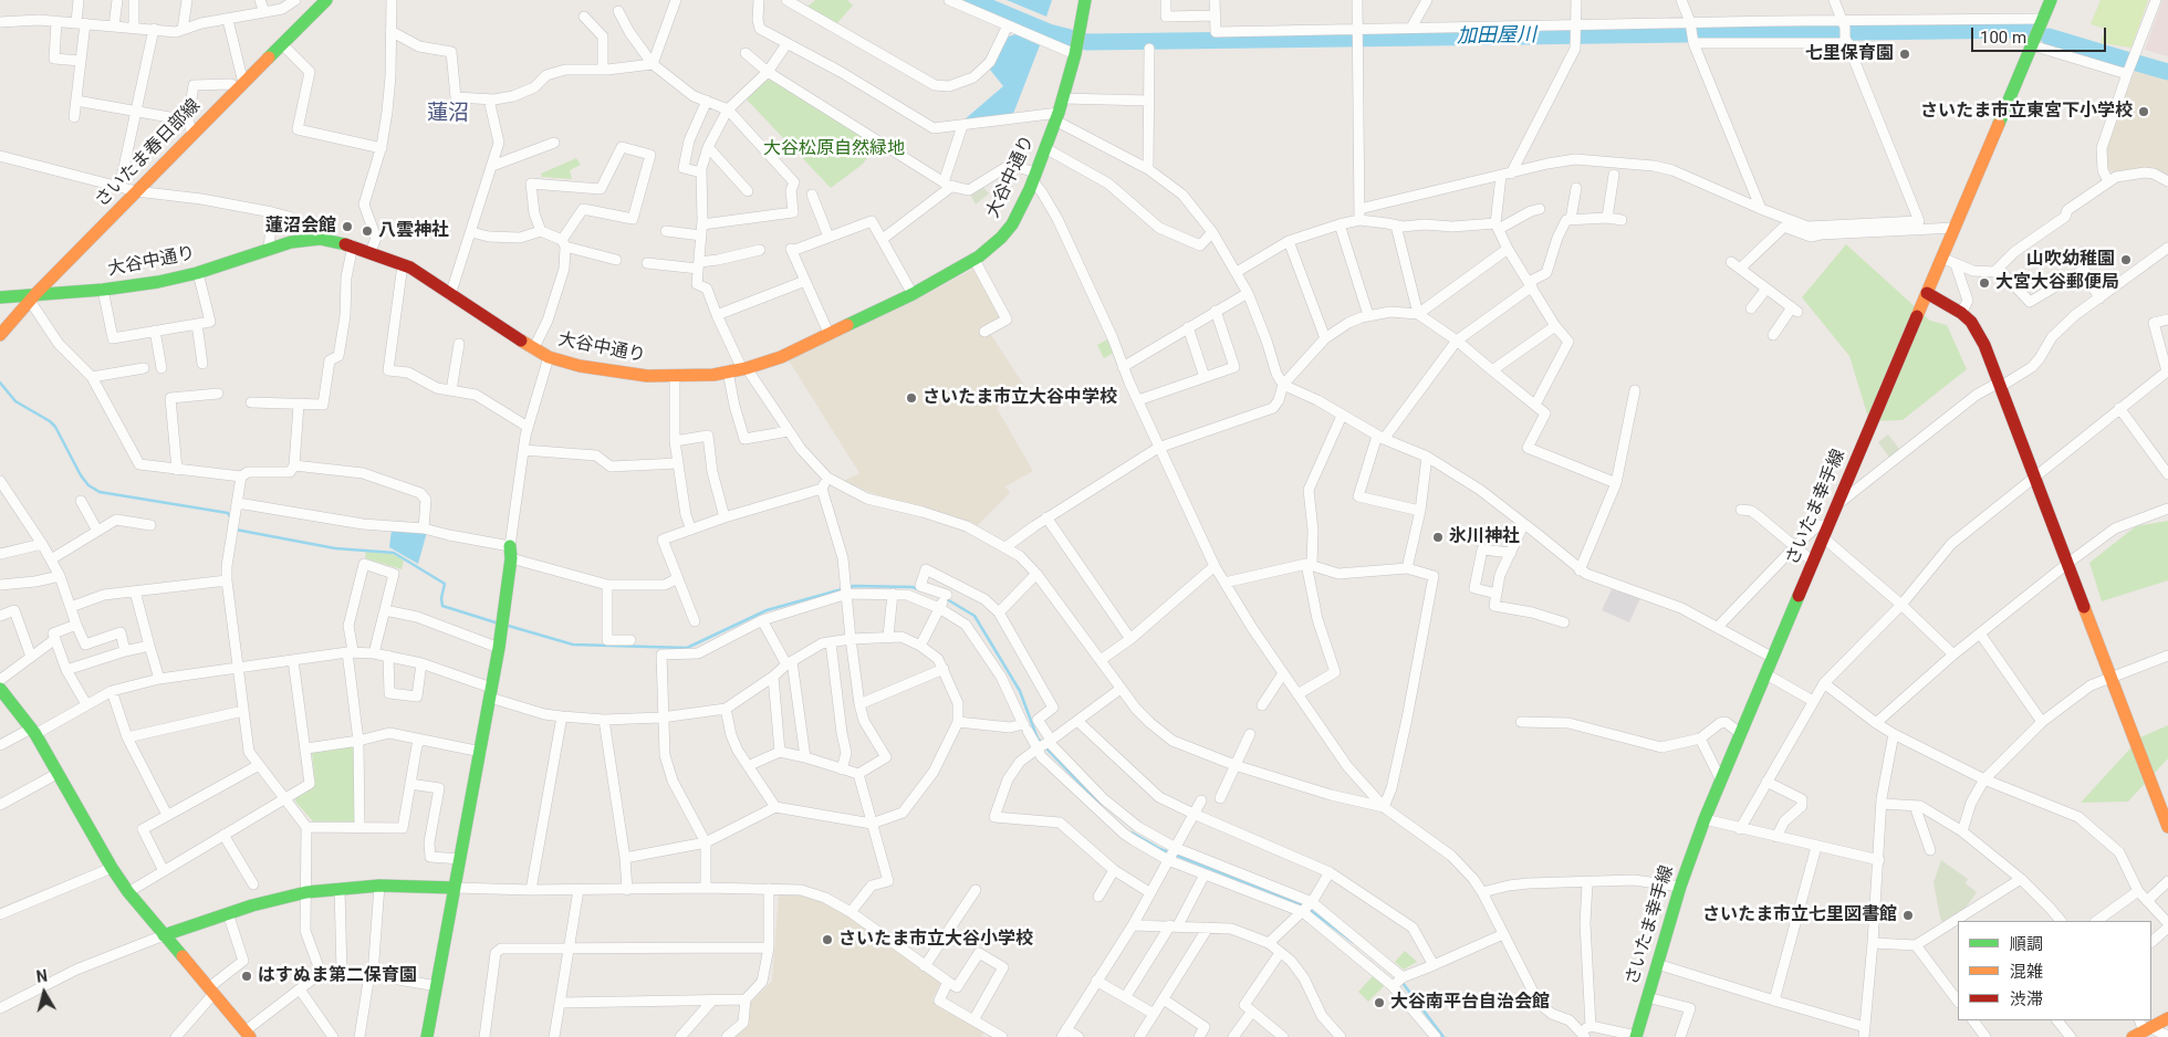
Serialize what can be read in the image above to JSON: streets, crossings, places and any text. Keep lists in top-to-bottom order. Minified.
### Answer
{"streets":{"street":["さいたま春日部線","大谷中通り","さいたま幸手線"]},"crossings":[["さいたま春日部線","大谷中通り"]],"districts":["蓮沼"],"water":["加田屋川"],"parks":["大谷松原自然緑地"],"places":["七里保育園","さいたま市立東宮下小学校","蓮沼会館","八雲神社","山吹幼稚園","大宮大谷郵便局","さいたま市立大谷中学校","氷川神社","さいたま市立七里図書館","さいたま市立大谷小学校","はすぬま第二保育園","大谷南平台自治会館"],"legend":["順調","混雑","渋滞"],"scale_bar":"100 m","north":"top"}
